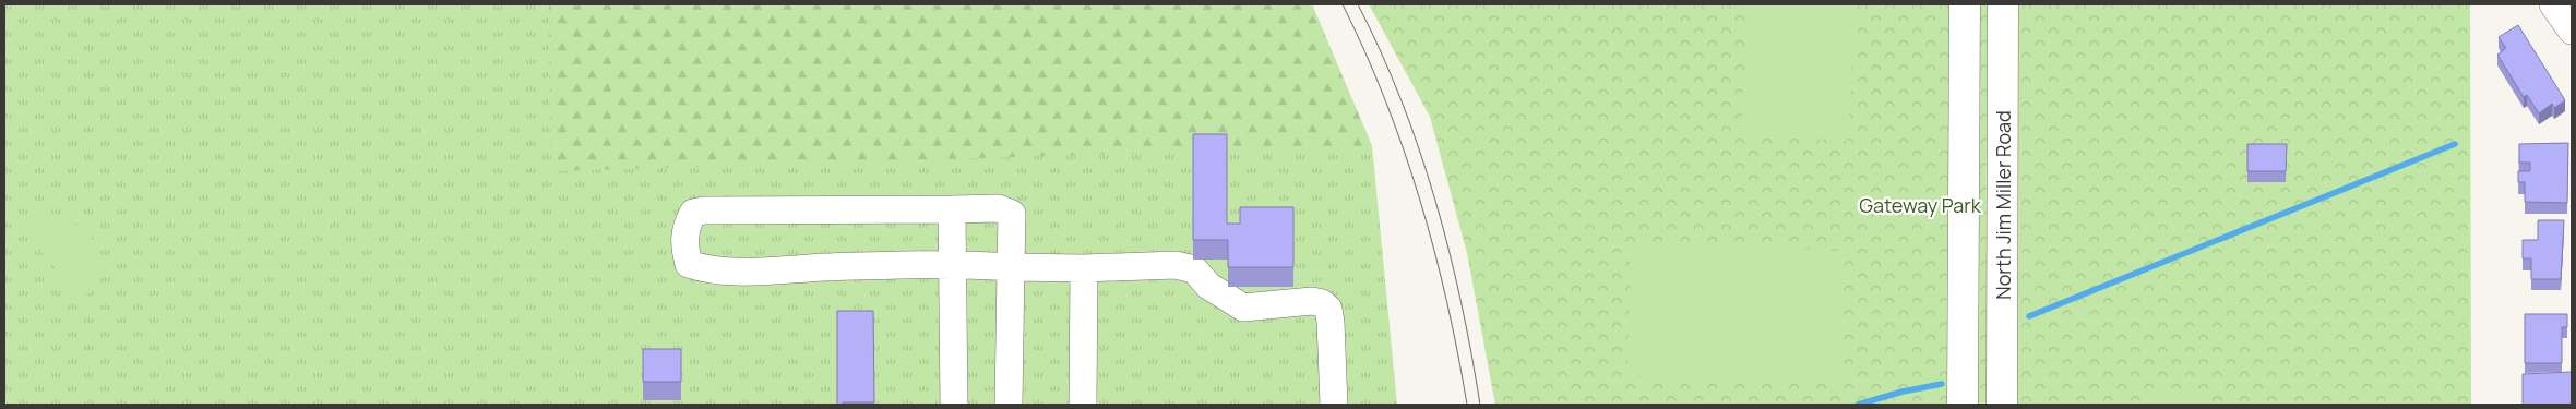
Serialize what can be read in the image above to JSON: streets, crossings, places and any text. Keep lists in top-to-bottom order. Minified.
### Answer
{"streets":{"main road":["North Jim Miller Road"]},"parks":["Gateway Park"]}
